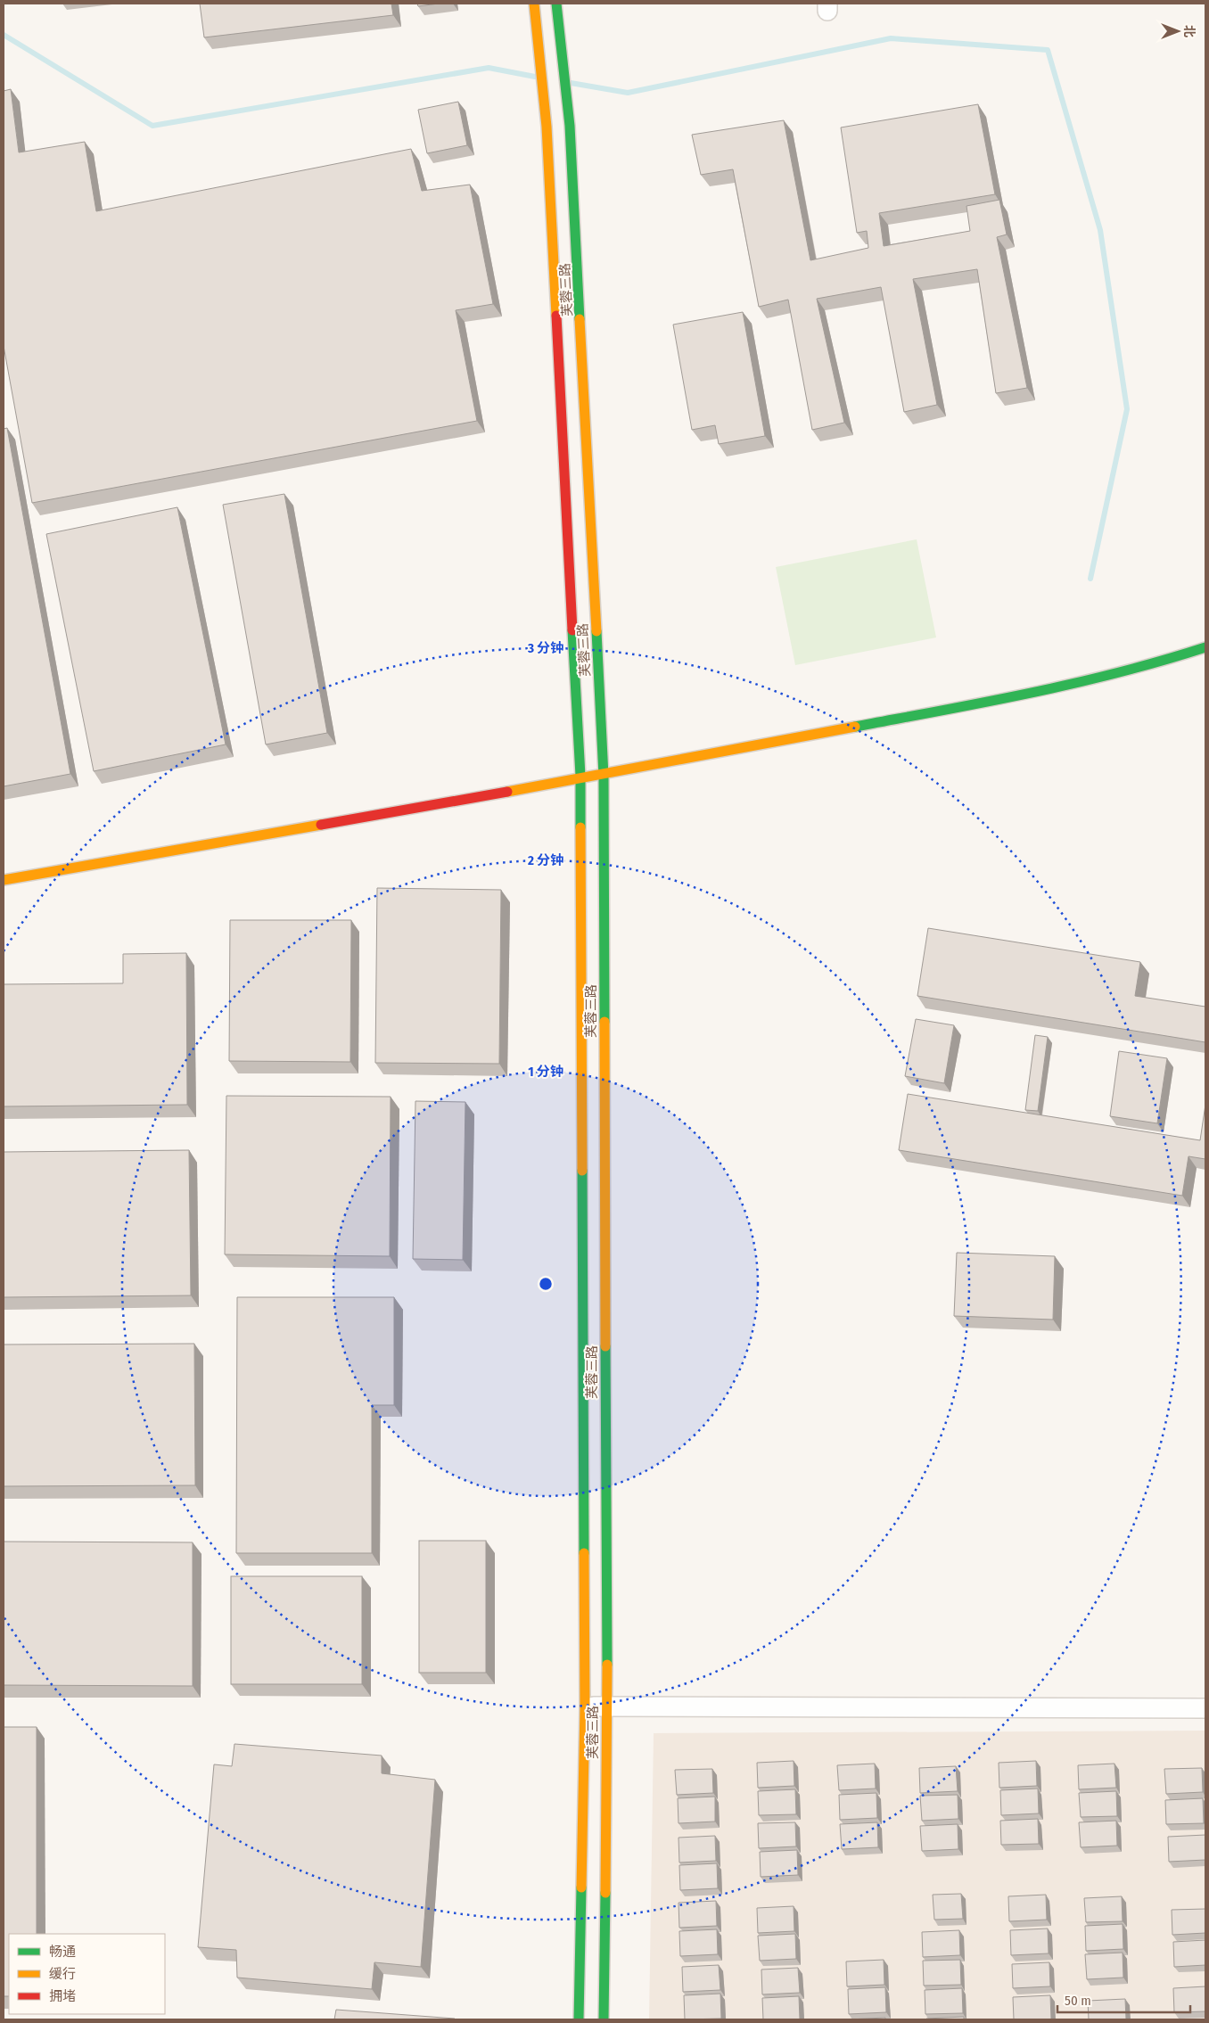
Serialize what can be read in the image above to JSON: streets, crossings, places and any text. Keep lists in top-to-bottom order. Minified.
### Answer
{"streets":{"main road":["芙蓉三路"]},"legend":["畅通","缓行","拥堵"],"scale_bar":"50 m","north":"right","rings":["3 分钟","2 分钟","1 分钟"]}
